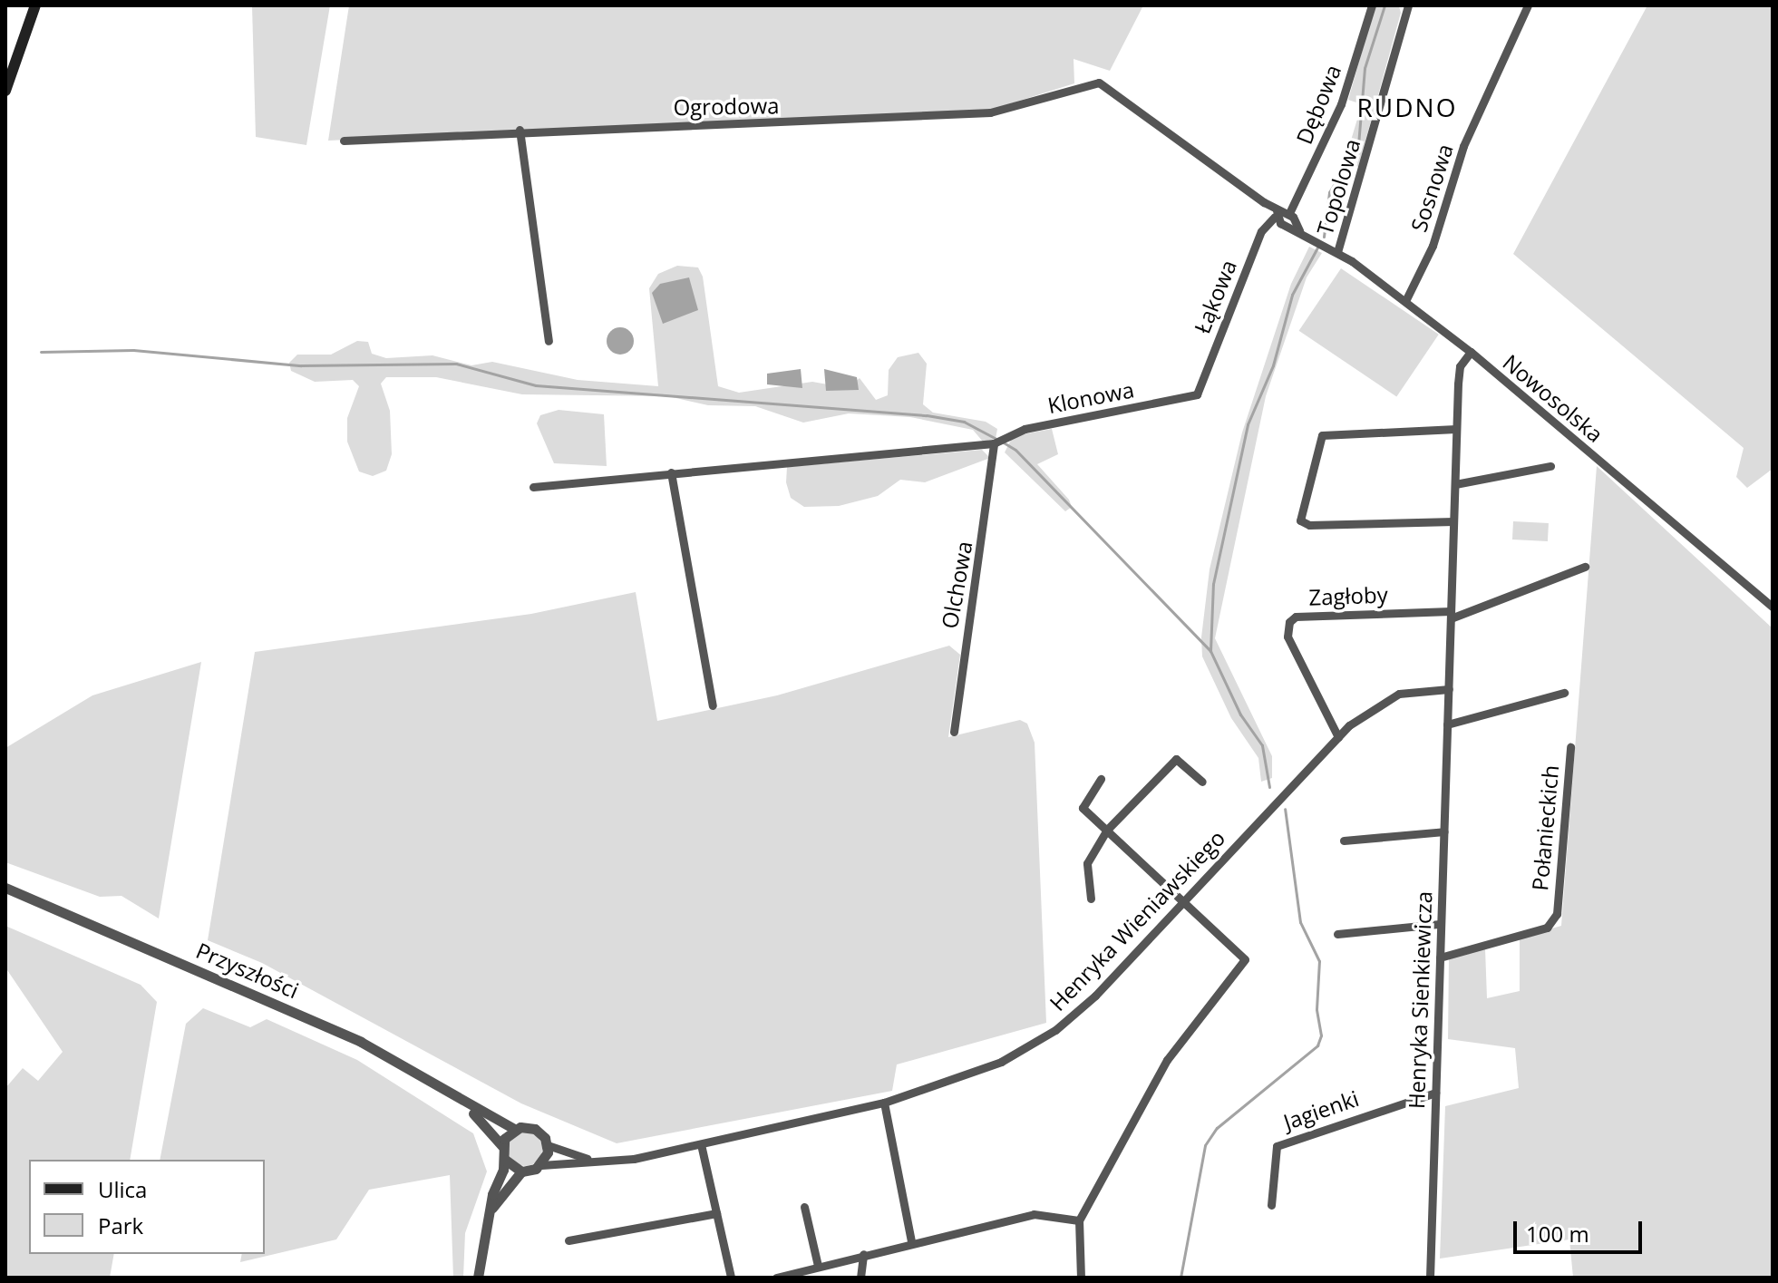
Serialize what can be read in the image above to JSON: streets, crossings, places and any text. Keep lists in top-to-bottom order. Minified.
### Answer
{"streets":{"street":["Dębowa","Ogrodowa","Topolowa","Sosnowa","Łąkowa","Klonowa","Nowosolska","Olchowa","Zagłoby","Połanieckich","Henryka Wieniawskiego","Przyszłości","Henryka Sienkiewicza","Jagienki"]},"crossings":[["Dębowa","Nowosolska"],["Ogrodowa","Nowosolska"],["Topolowa","Nowosolska"],["Sosnowa","Nowosolska"],["Łąkowa","Klonowa"],["Łąkowa","Nowosolska"],["Klonowa","Olchowa"],["Nowosolska","Henryka Sienkiewicza"],["Zagłoby","Henryka Wieniawskiego"],["Zagłoby","Henryka Sienkiewicza"],["Połanieckich","Henryka Sienkiewicza"],["Henryka Wieniawskiego","Przyszłości"],["Henryka Wieniawskiego","Henryka Sienkiewicza"],["Henryka Sienkiewicza","Jagienki"]],"districts":["RUDNO"],"legend":["Ulica","Park"],"scale_bar":"100 m"}
